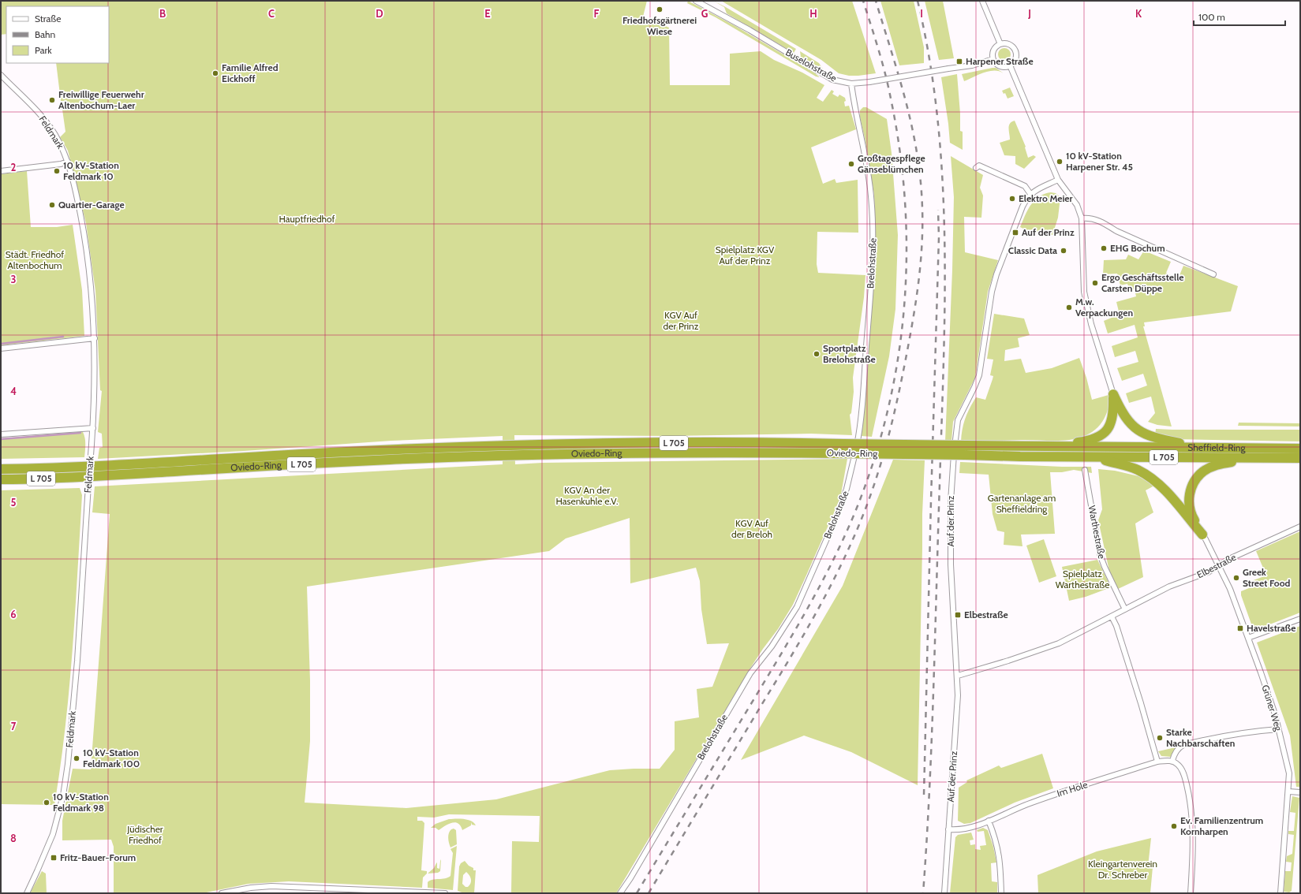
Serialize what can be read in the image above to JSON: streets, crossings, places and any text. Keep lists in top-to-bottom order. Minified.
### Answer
{"streets":{"highway":["L 705","Sheffield-Ring","Oviedo-Ring"],"street":["Buselohstraße","Feldmark","Brelohstraße","Auf der Prinz","Warthestraße","Elbestraße","Grüner Weg","Im Hole"]},"crossings":[["Buselohstraße","Brelohstraße"],["L 705","Sheffield-Ring"],["L 705","Oviedo-Ring"],["L 705","Grüner Weg"],["Sheffield-Ring","Oviedo-Ring"],["Auf der Prinz","Elbestraße"],["Auf der Prinz","Im Hole"],["Warthestraße","Elbestraße"],["Elbestraße","Grüner Weg"]],"parks":["Hauptfriedhof","Spielplatz KGV Auf der Prinz","Städt. Friedhof Altenbochum","KGV Auf der Prinz","KGV An der Hasenkuhle e.V.","Gartenanlage am Sheffieldring","KGV Auf der Breloh","Spielplatz Warthestraße","Jüdischer Friedhof","Kleingartenverein Dr. Schreber"],"places":{"other":["Friedhofsgärtnerei Wiese","Familie Alfred Eickhoff","Freiwillige Feuerwehr Altenbochum-Laer","10 kV-Station Harpener Str. 45","Großtagespflege Gänseblümchen","10 kV-Station Feldmark 10","Elektro Meier","Quartier-Garage","EHG Bochum","Classic Data","Ergo Geschäftsstelle Carsten Düppe","M.w. Verpackungen","Sportplatz Brelohstraße","Greek Street Food","Starke Nachbarschaften","10 kV-Station Feldmark 100","10 kV-Station Feldmark 98","Ev. Familienzentrum Kornharpen"],"transit":["Harpener Straße","Auf der Prinz","Elbestraße","Havelstraße","Fritz-Bauer-Forum"]},"legend":["Straße","Bahn","Park"],"scale_bar":"100 m","grid":{"columns":["B","C","D","E","F","G","H","I","J","K"],"rows":["2","3","4","5","6","7","8"]}}
